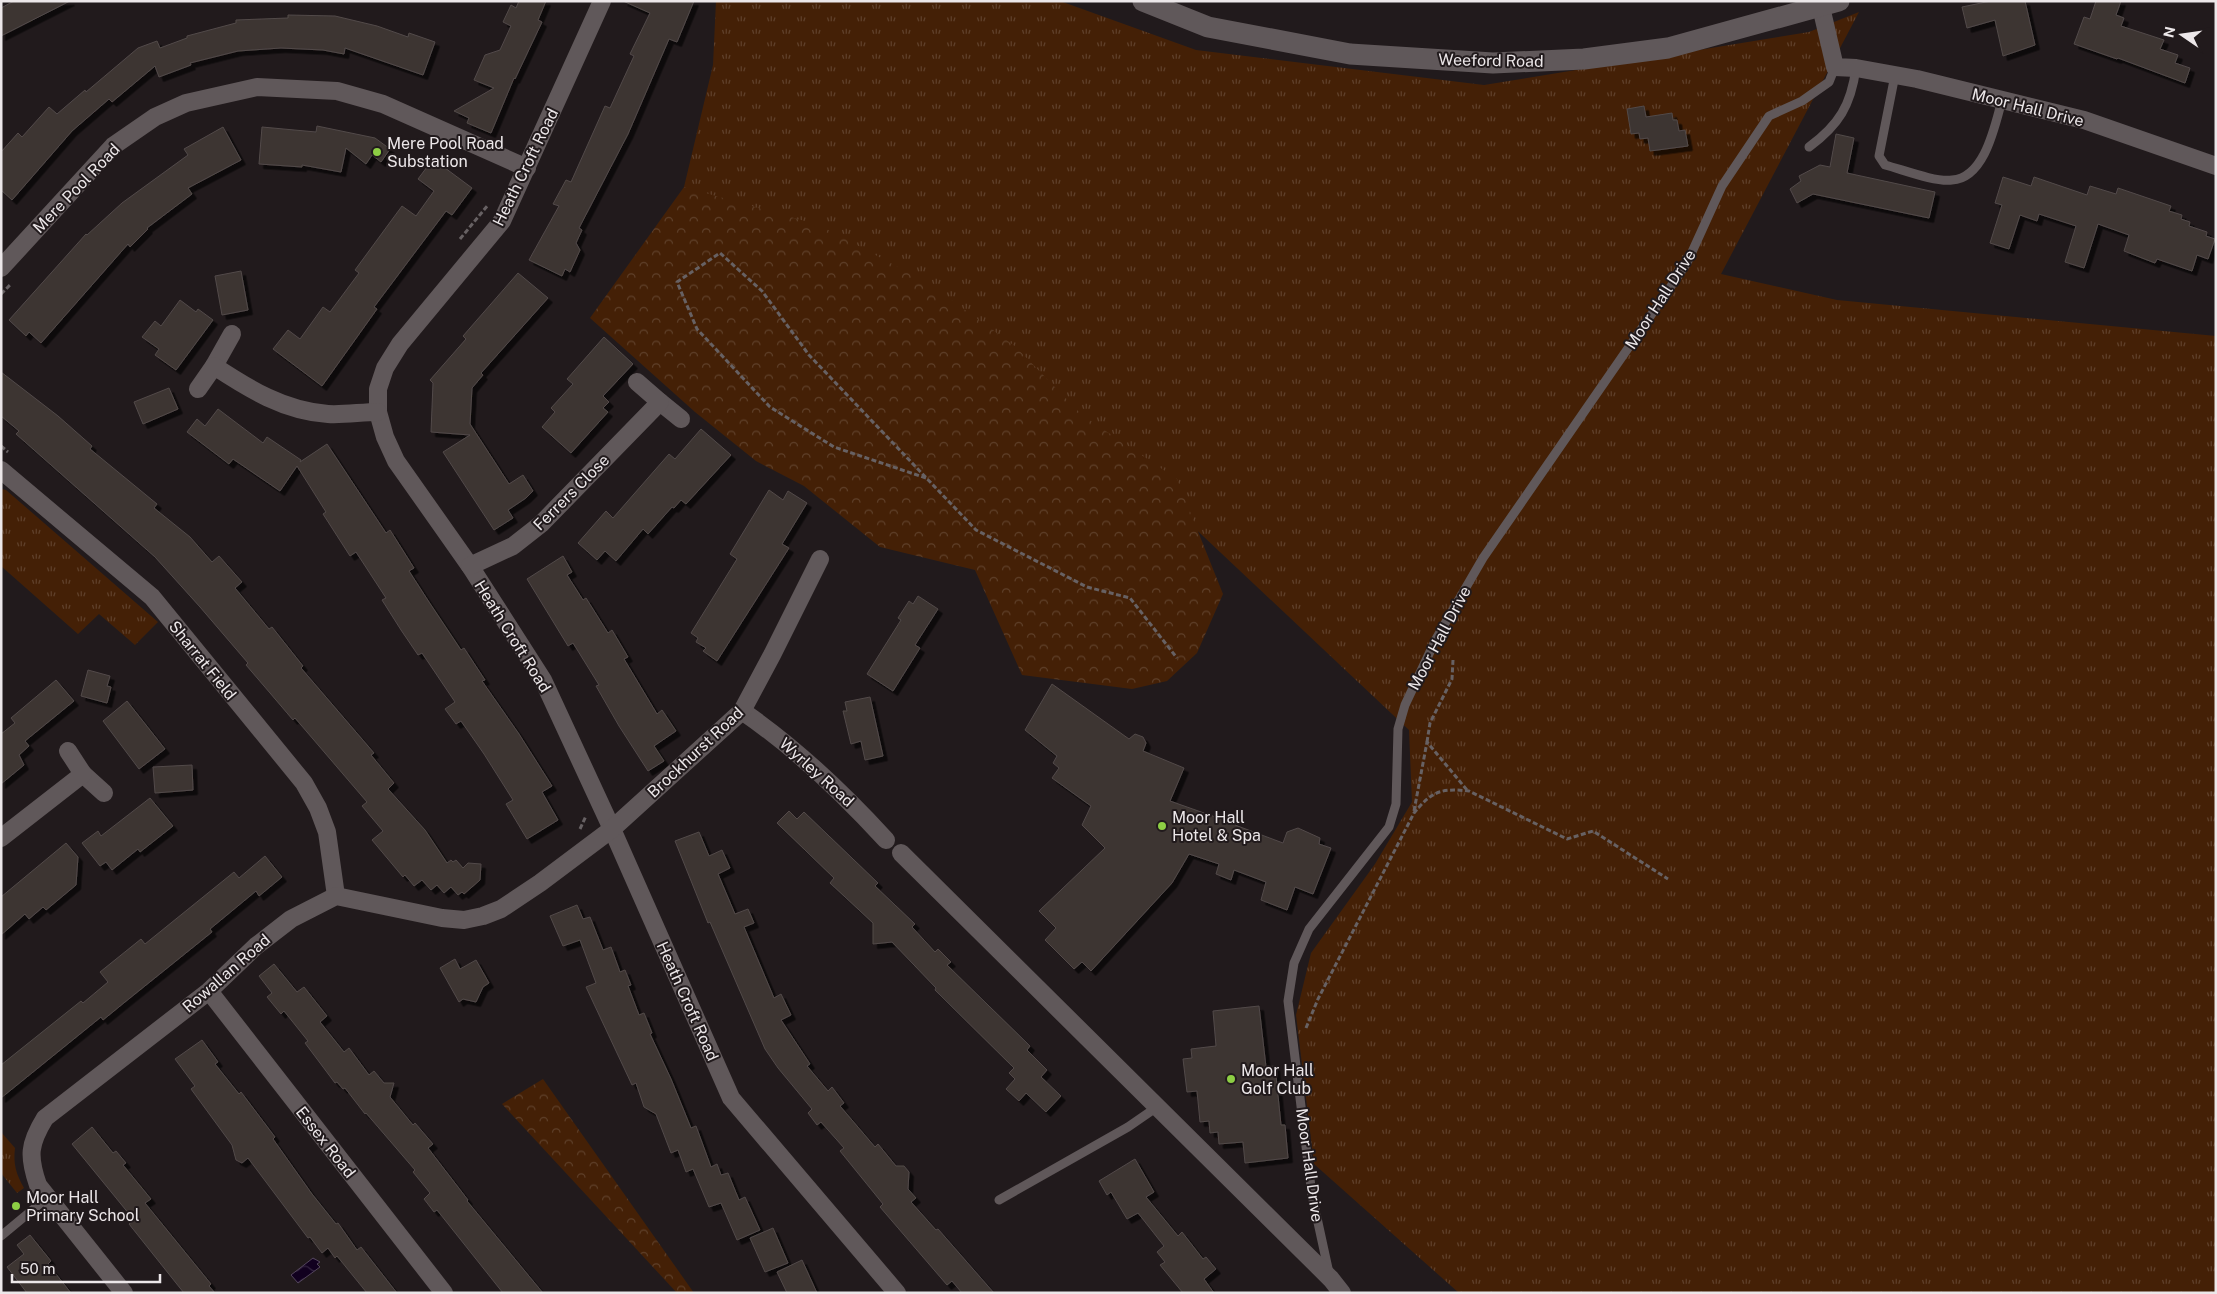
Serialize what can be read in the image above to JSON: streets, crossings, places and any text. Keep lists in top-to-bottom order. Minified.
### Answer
{"streets":{"street":["Weeford Road","Moor Hall Drive","Heath Croft Road","Mere Pool Road","Ferrers Close","Sharrat Field","Brockhurst Road","Wyrley Road","Rowallan Road","Essex Road"]},"crossings":[["Heath Croft Road","Mere Pool Road"],["Heath Croft Road","Ferrers Close"],["Heath Croft Road","Brockhurst Road"],["Sharrat Field","Rowallan Road"],["Brockhurst Road","Wyrley Road"],["Rowallan Road","Essex Road"]],"places":["Mere Pool Road Substation","Moor Hall Hotel & Spa","Moor Hall Golf Club","Moor Hall Primary School"],"scale_bar":"50 m","north":"left"}
